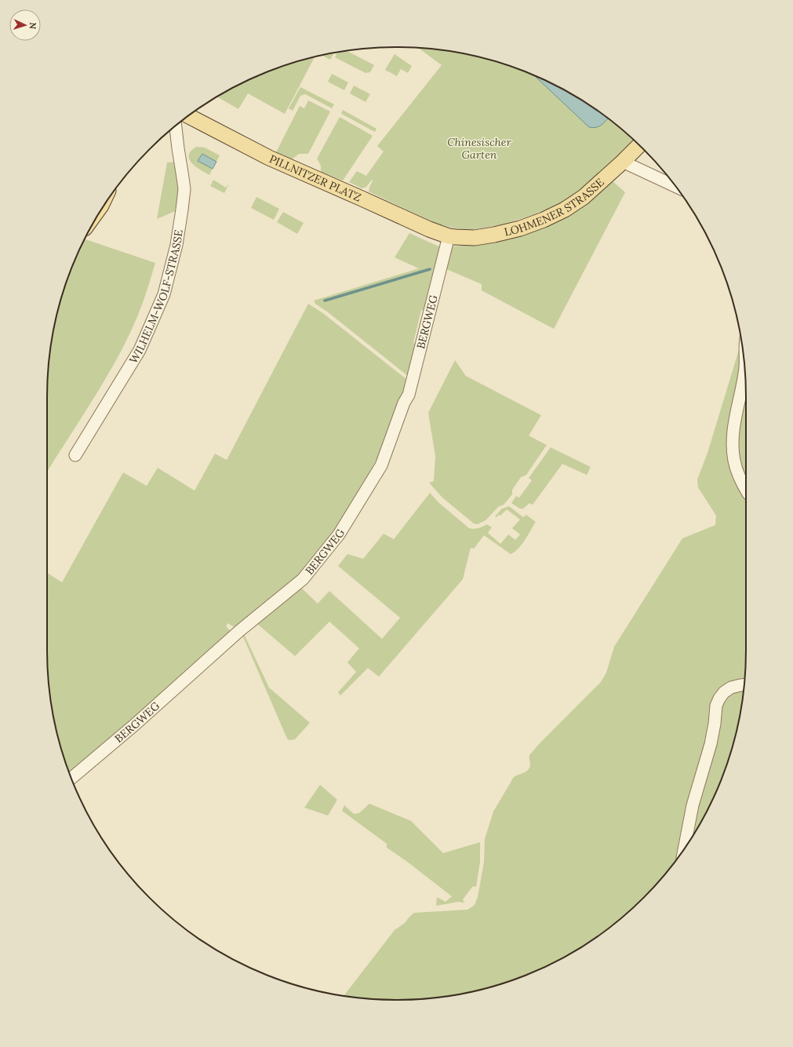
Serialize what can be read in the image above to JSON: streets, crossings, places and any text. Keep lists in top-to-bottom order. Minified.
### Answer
{"streets":{"main road":["PILLNITZER PLATZ","LOHMENER STRASSE"],"street":["WILHELM-WOLF-STRASSE","BERGWEG"]},"crossings":[["PILLNITZER PLATZ","LOHMENER STRASSE"],["PILLNITZER PLATZ","BERGWEG"],["LOHMENER STRASSE","BERGWEG"]],"parks":["Chinesischer Garten"],"north":"right"}
